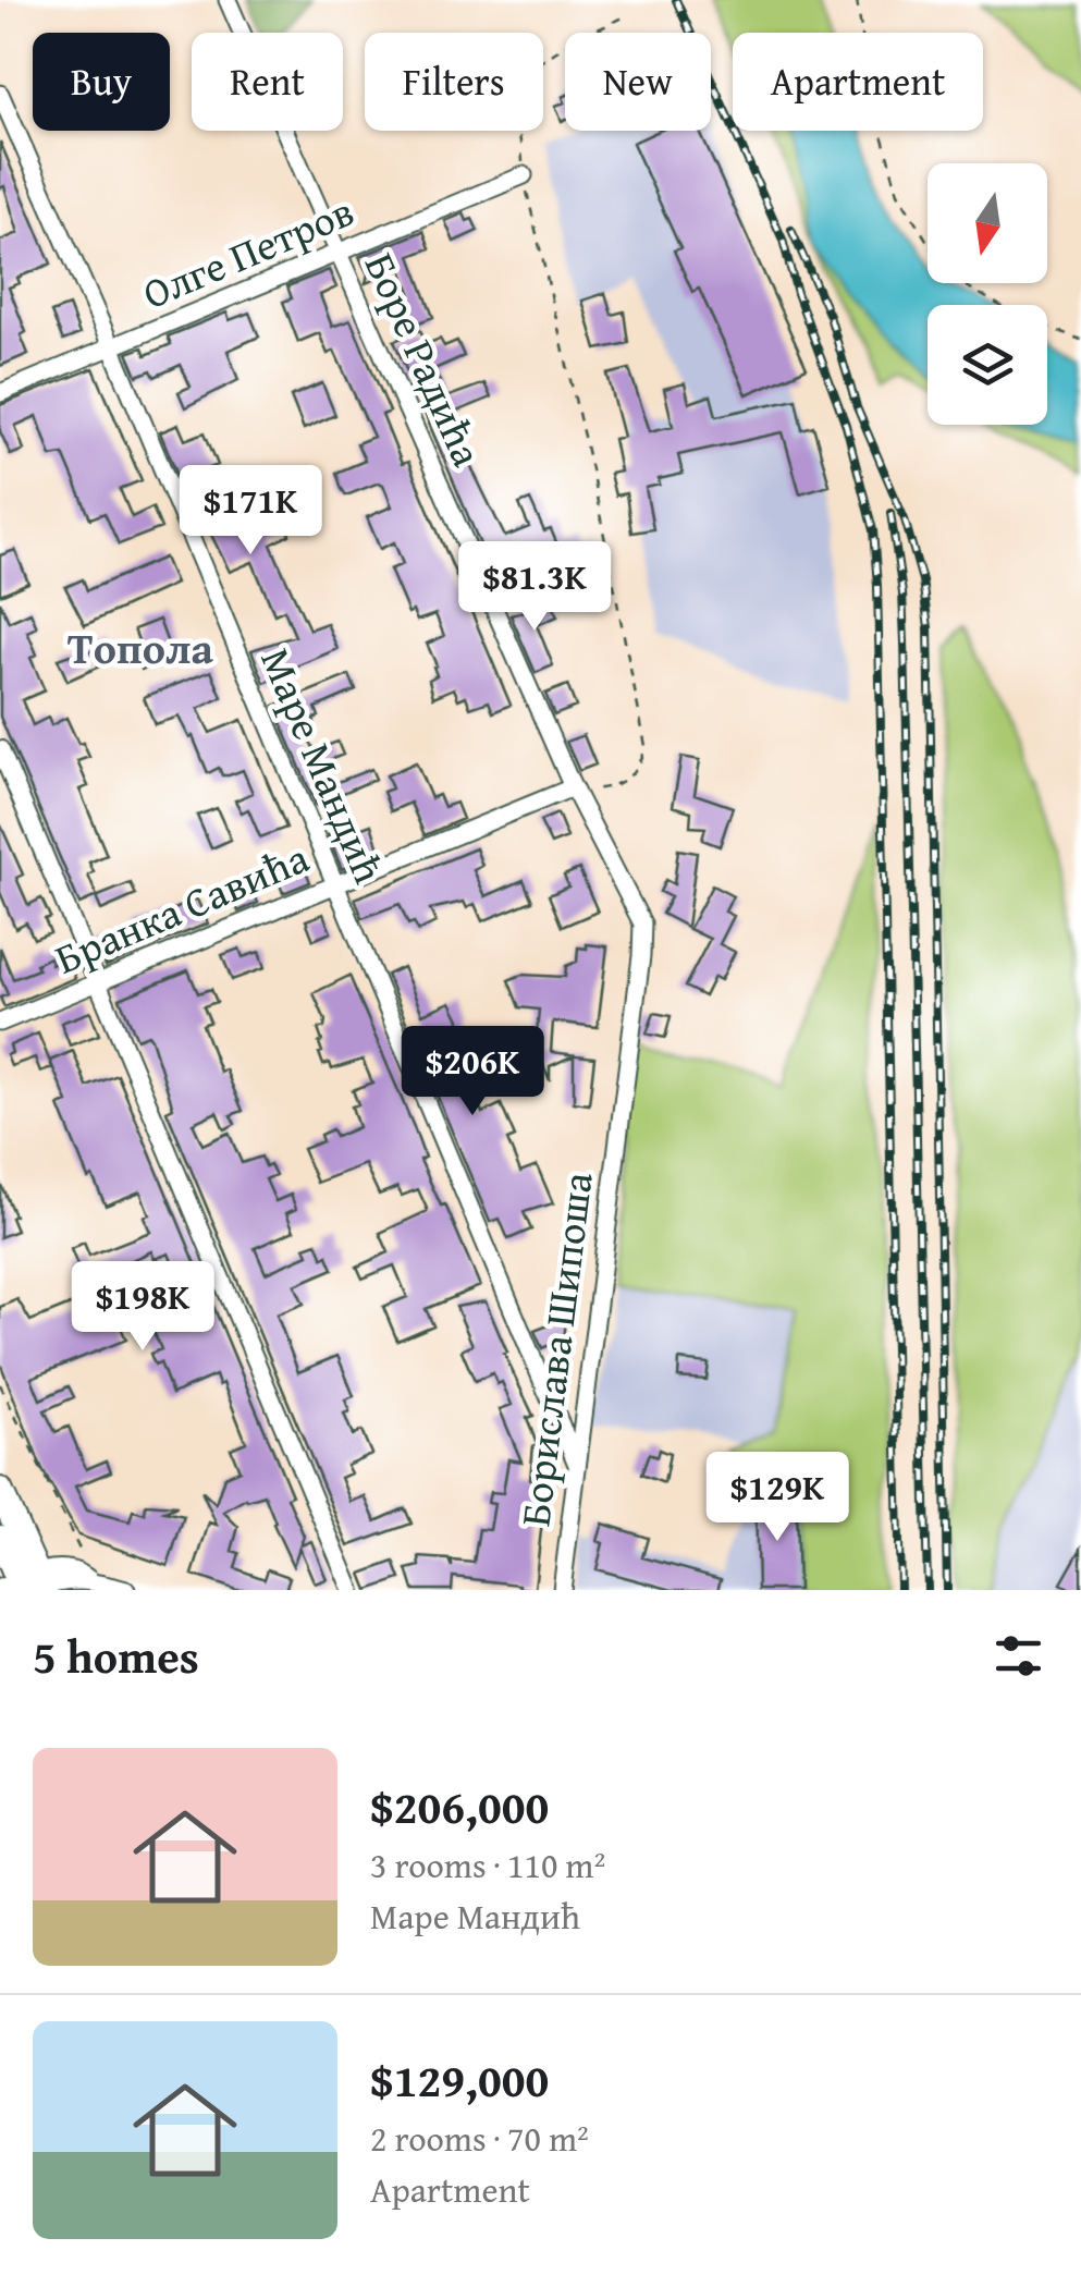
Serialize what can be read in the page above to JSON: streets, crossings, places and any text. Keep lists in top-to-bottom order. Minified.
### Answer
{"streets":{"street":["Олге Петров","Боре Радића","Маре Мандић","Бранка Савића","Борислава Шипоша"]},"crossings":[["Олге Петров","Боре Радића"],["Олге Петров","Маре Мандић"],["Боре Радића","Бранка Савића"],["Боре Радића","Борислава Шипоша"],["Маре Мандић","Бранка Савића"],["Маре Мандић","Борислава Шипоша"]],"districts":["Топола"],"north":"bottom","page":{"chip":["Buy","Rent","Filters","New","Apartment"],"price":["$171K","$81.3K","$206K","$198K","$129K"],"heading":"5 homes","list":[{"name":"$206,000","note":"3 rooms · 110 m² · Маре Мандић"},{"name":"$129,000","note":"2 rooms · 70 m² · Apartment"}]}}
